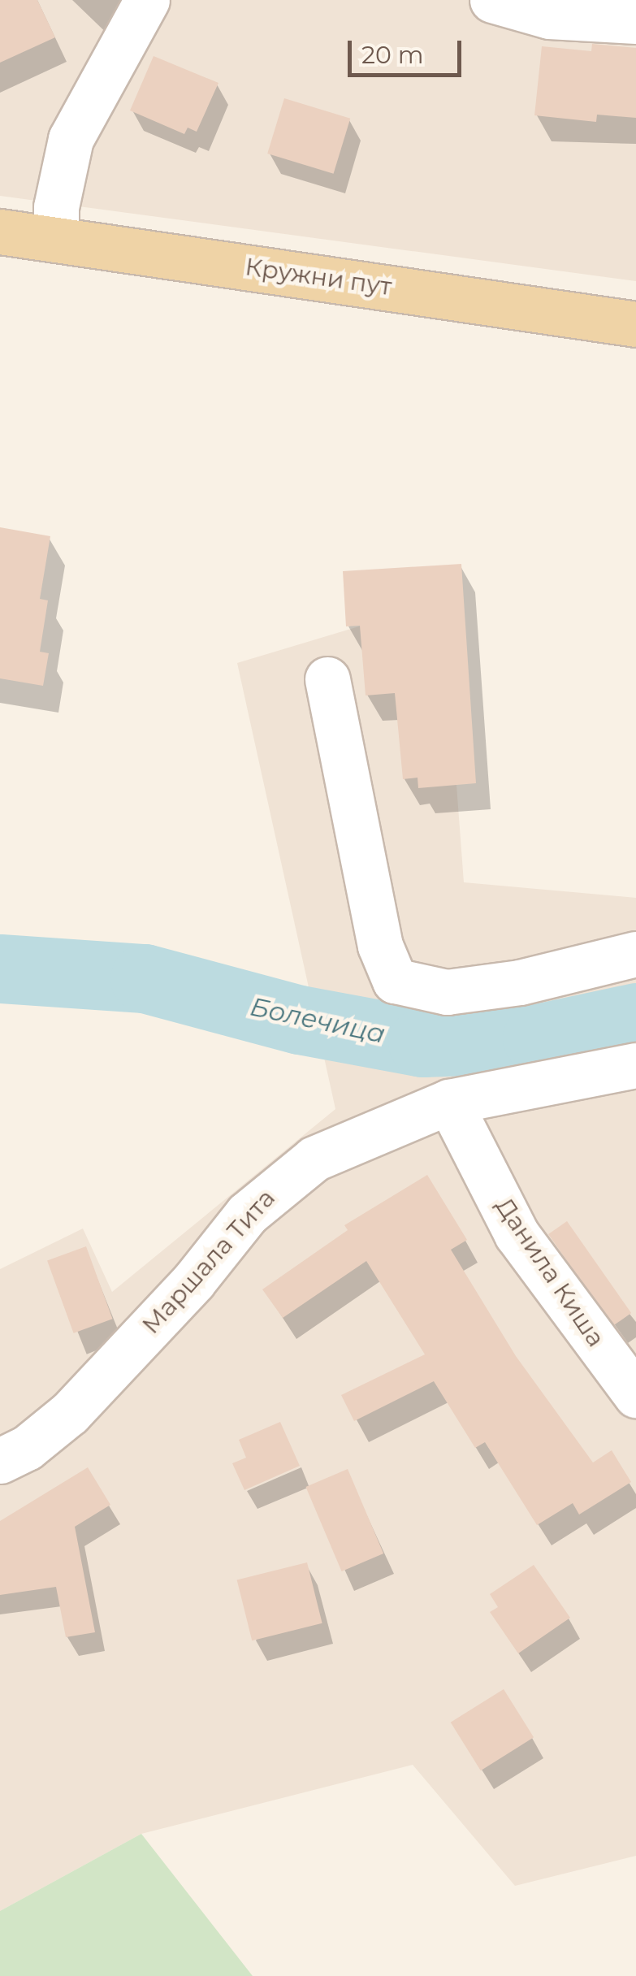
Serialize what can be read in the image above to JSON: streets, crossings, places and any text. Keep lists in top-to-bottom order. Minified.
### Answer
{"streets":{"main road":["Кружни пут"],"street":["Маршала Тита","Данила Киша"]},"crossings":[["Маршала Тита","Данила Киша"]],"water":["Болечица"],"scale_bar":"20 m"}
